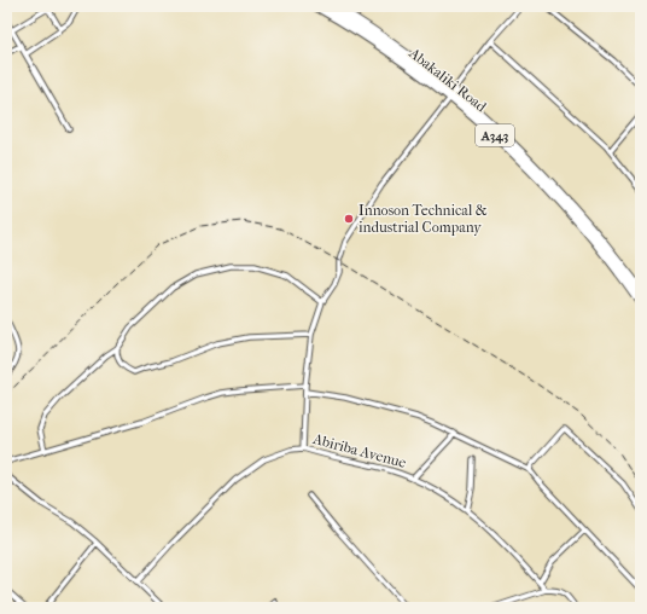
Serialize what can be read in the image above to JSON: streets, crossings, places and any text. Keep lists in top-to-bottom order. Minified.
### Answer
{"streets":{"highway":["Abakaliki Road","A343"],"street":["Abiriba Avenue"]},"places":["Innoson Technical & industrial Company"]}
